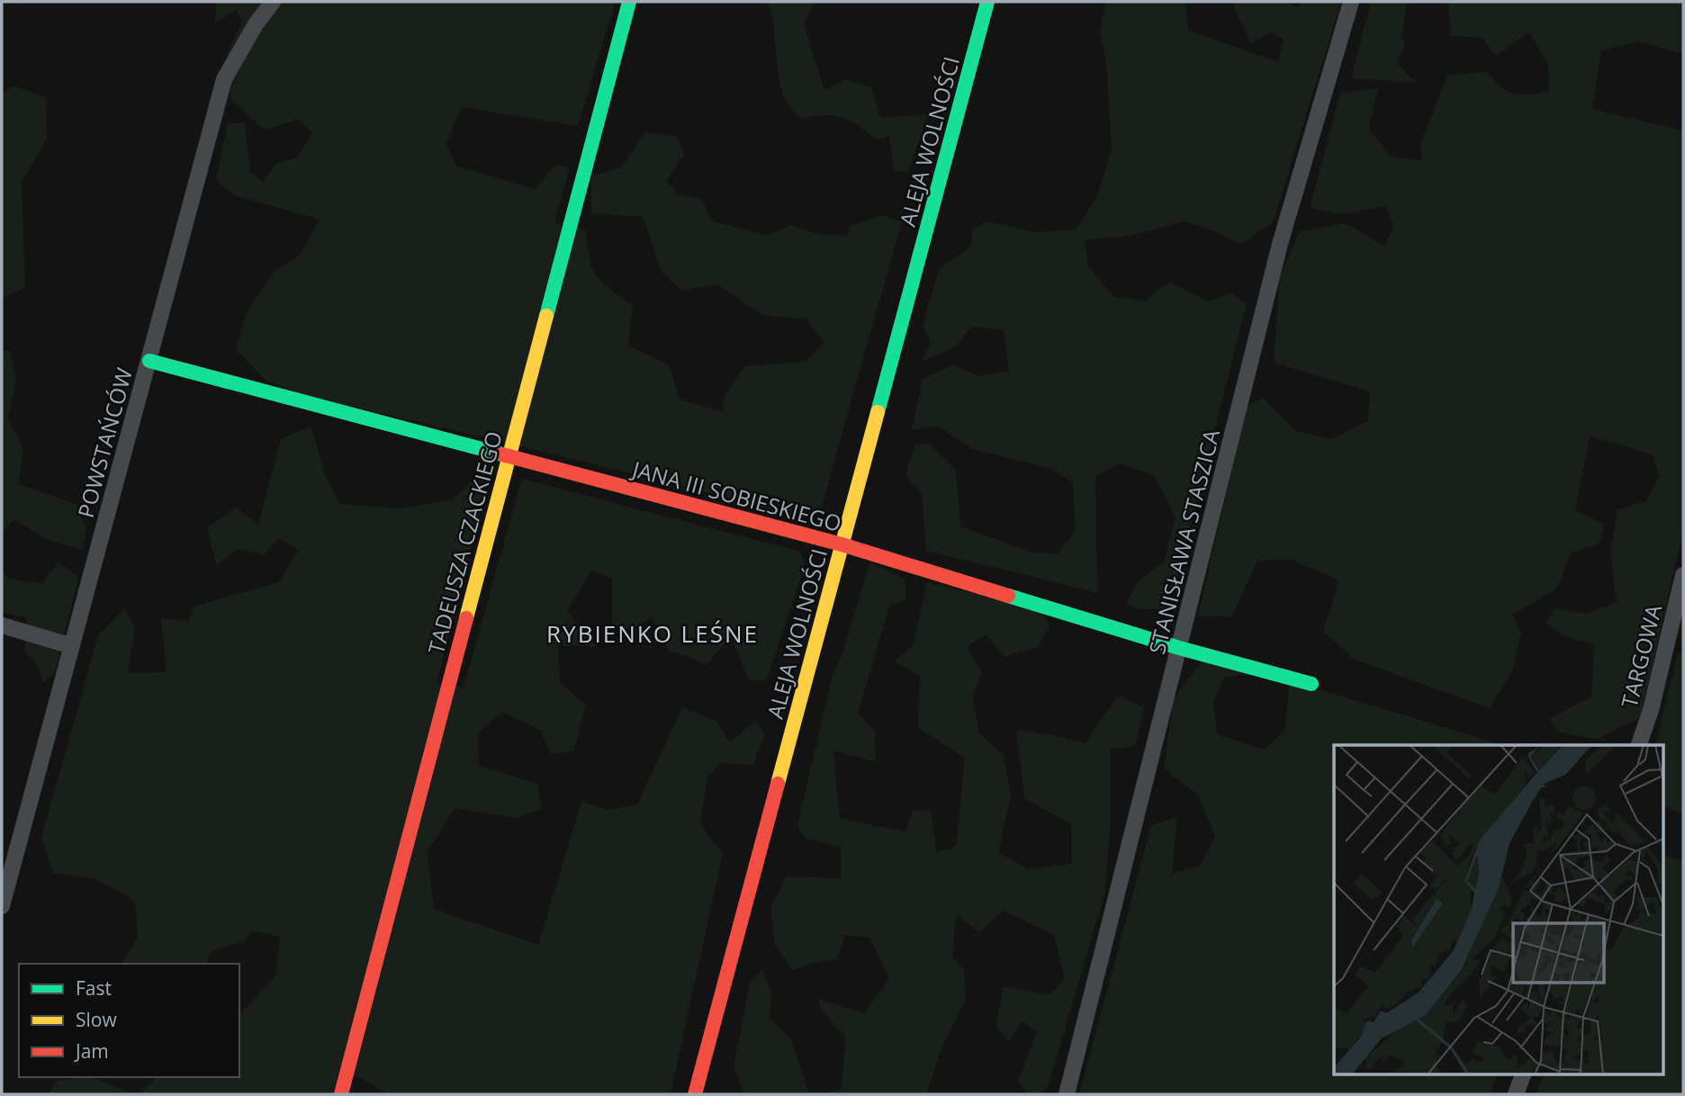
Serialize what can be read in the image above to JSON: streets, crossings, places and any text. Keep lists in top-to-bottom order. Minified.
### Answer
{"streets":{"street":["ALEJA WOLNOŚCI","POWSTAŃCÓW","JANA III SOBIESKIEGO","STANISŁAWA STASZICA","TADEUSZA CZACKIEGO","TARGOWA"]},"crossings":[["ALEJA WOLNOŚCI","JANA III SOBIESKIEGO"],["POWSTAŃCÓW","JANA III SOBIESKIEGO"],["JANA III SOBIESKIEGO","STANISŁAWA STASZICA"],["JANA III SOBIESKIEGO","TADEUSZA CZACKIEGO"]],"districts":["RYBIENKO LEŚNE"],"legend":["Fast","Slow","Jam"]}
